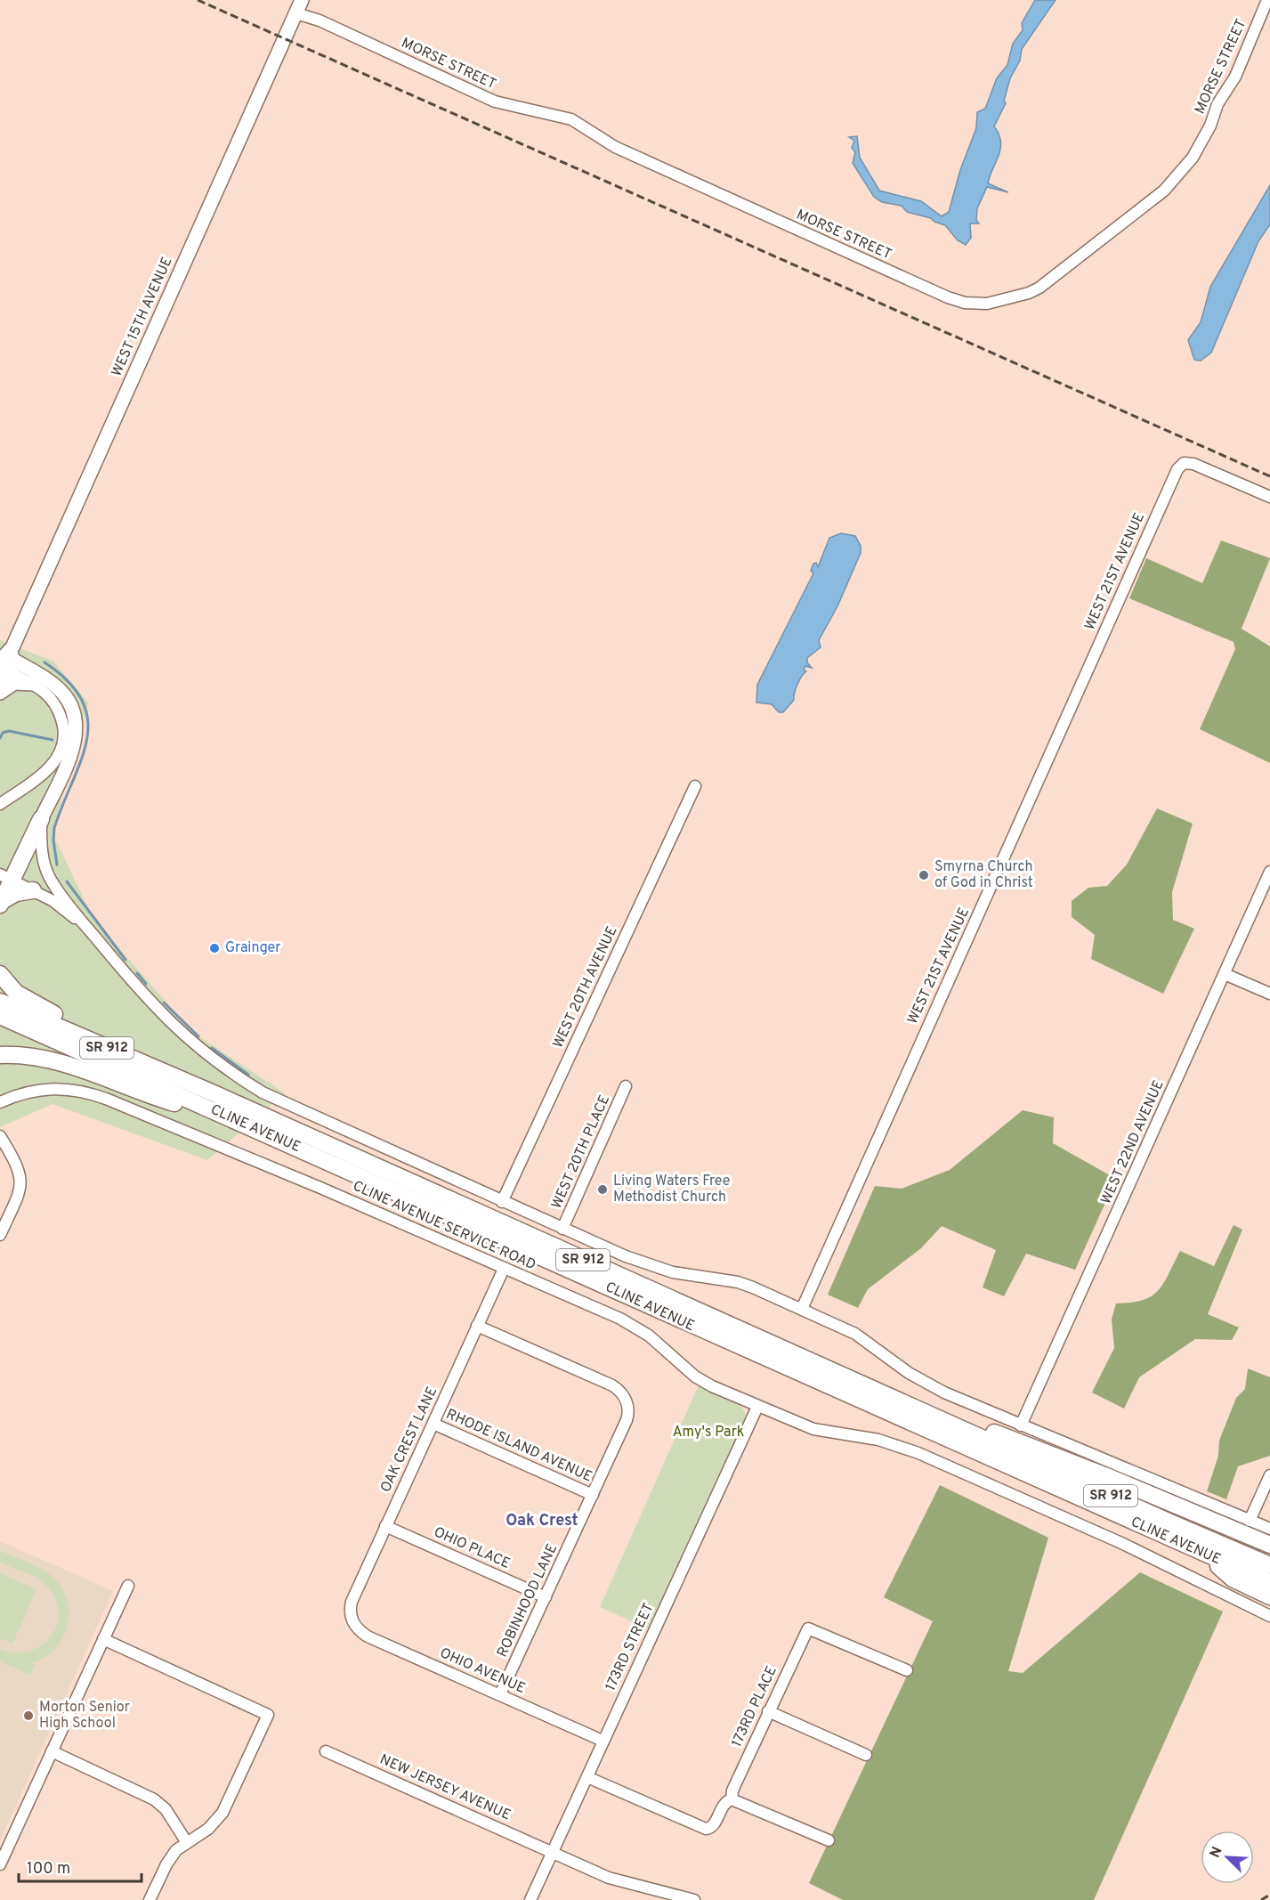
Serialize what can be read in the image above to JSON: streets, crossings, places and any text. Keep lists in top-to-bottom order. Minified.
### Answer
{"streets":{"highway":["SR 912","CLINE AVENUE"],"main road":["WEST 15TH AVENUE"],"street":["MORSE STREET","WEST 21ST AVENUE","WEST 20TH AVENUE","WEST 22ND AVENUE","WEST 20TH PLACE","CLINE AVENUE SERVICE ROAD","OAK CREST LANE","RHODE ISLAND AVENUE","OHIO PLACE","ROBINHOOD LANE","173RD STREET","OHIO AVENUE","173RD PLACE","NEW JERSEY AVENUE"]},"crossings":[["MORSE STREET","WEST 15TH AVENUE"],["CLINE AVENUE SERVICE ROAD","OAK CREST LANE"],["CLINE AVENUE SERVICE ROAD","173RD STREET"],["OAK CREST LANE","RHODE ISLAND AVENUE"],["OAK CREST LANE","OHIO PLACE"],["OAK CREST LANE","ROBINHOOD LANE"],["OAK CREST LANE","OHIO AVENUE"],["RHODE ISLAND AVENUE","ROBINHOOD LANE"],["OHIO PLACE","ROBINHOOD LANE"],["ROBINHOOD LANE","OHIO AVENUE"],["173RD STREET","OHIO AVENUE"],["173RD STREET","173RD PLACE"],["173RD STREET","NEW JERSEY AVENUE"]],"districts":["Oak Crest"],"parks":["Amy's Park"],"places":["Smyrna Church of God in Christ","Grainger","Living Waters Free Methodist Church","Morton Senior High School"],"scale_bar":"100 m","north":"top left"}
